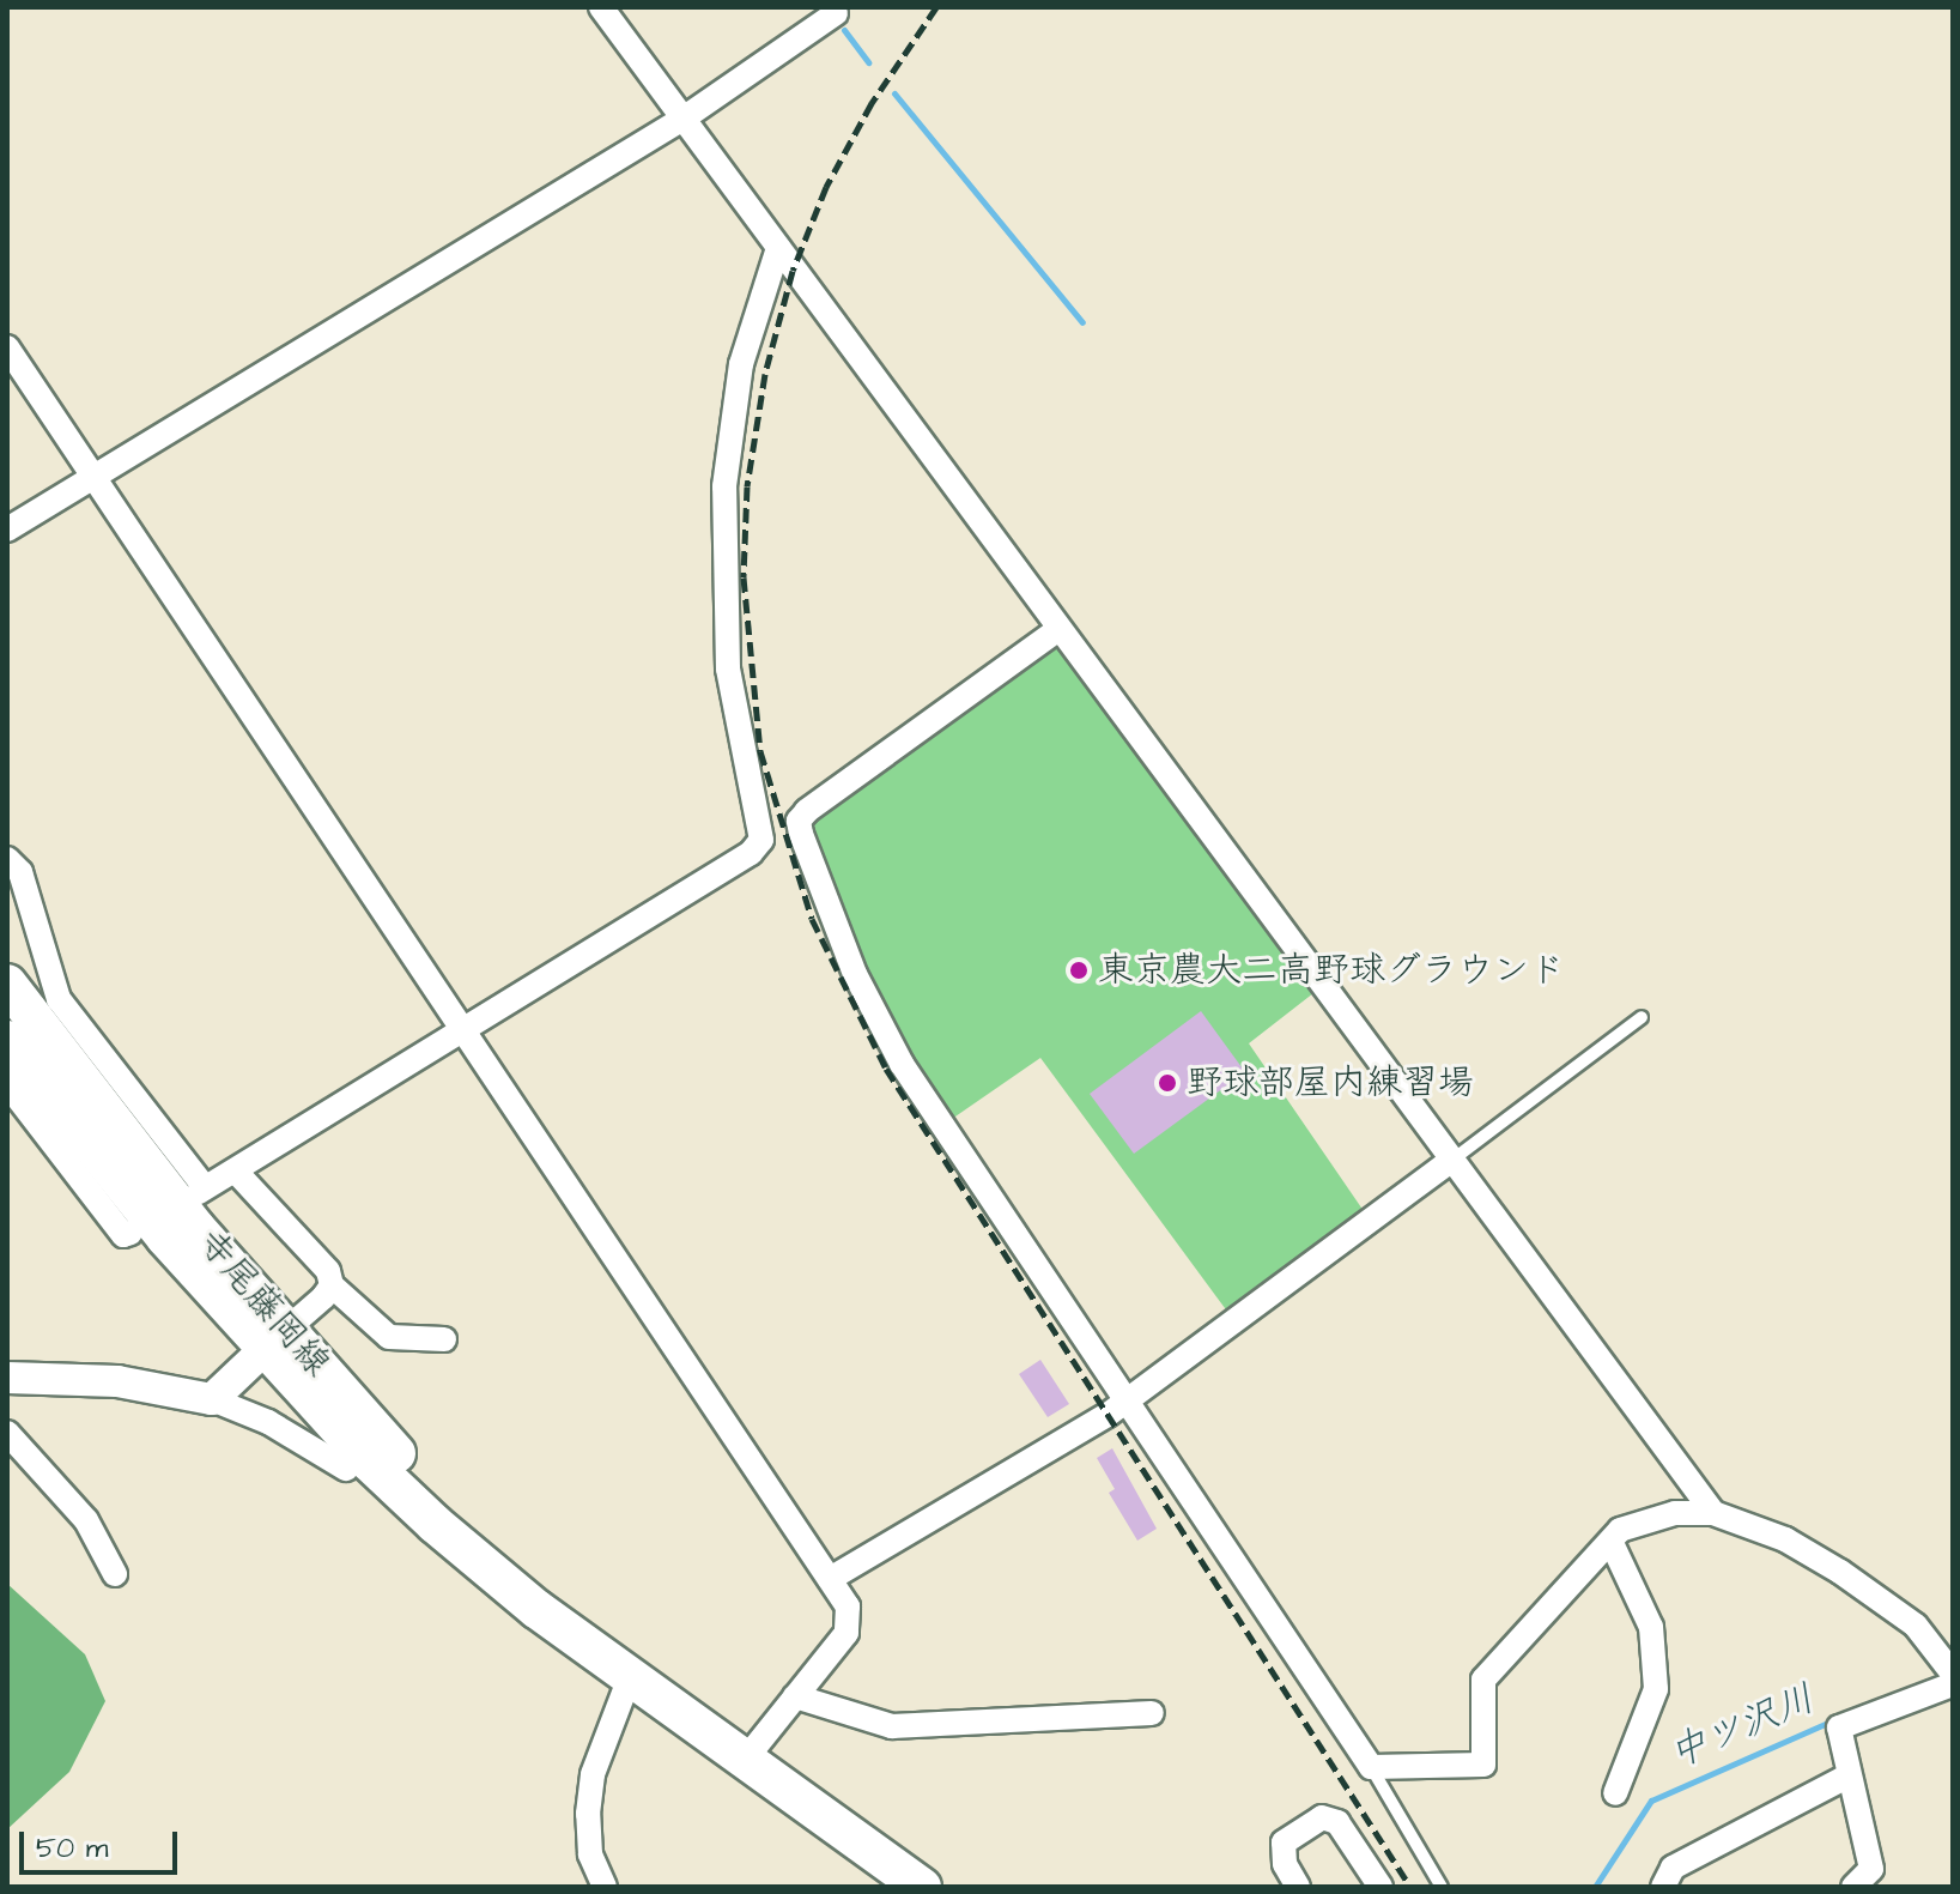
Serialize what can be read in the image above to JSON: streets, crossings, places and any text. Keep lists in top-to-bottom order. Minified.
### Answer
{"streets":{"main road":["寺尾藤岡線"]},"water":["中ツ沢川"],"places":["東京農大二高野球グラウンド","野球部屋内練習場"],"scale_bar":"50 m"}
